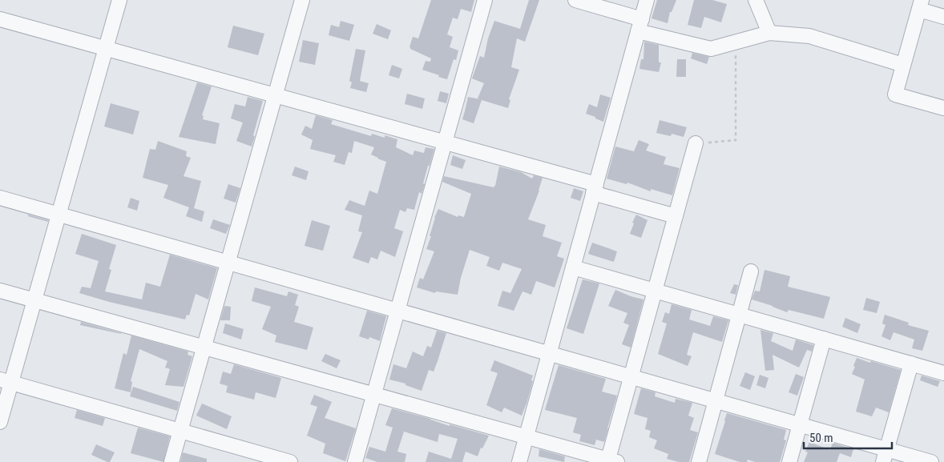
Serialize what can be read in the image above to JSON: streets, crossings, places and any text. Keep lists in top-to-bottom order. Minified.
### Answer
{"scale_bar":"50 m"}
